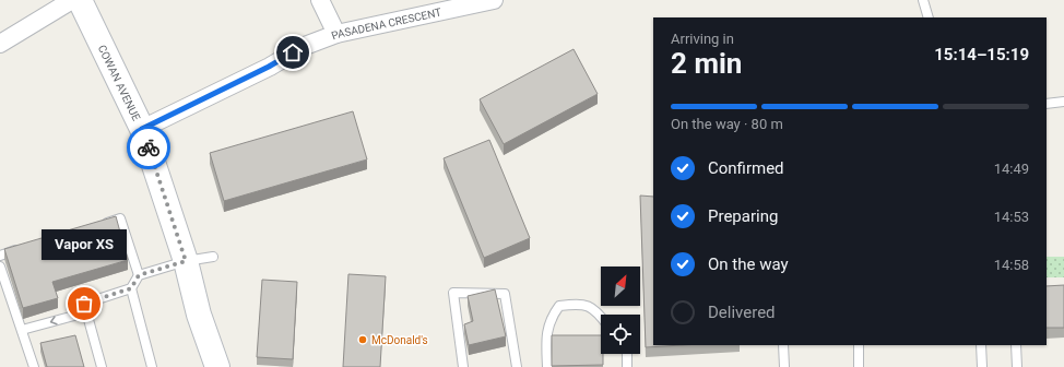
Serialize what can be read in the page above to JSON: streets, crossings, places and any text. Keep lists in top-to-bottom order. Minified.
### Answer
{"streets":{"street":["PASADENA CRESCENT","COWAN AVENUE"]},"crossings":[["PASADENA CRESCENT","COWAN AVENUE"]],"places":["Vapor XS","McDonald's"],"north":"top right","page":{"heading":["2 min","Arriving in","15:14–15:19"],"bar":"On the way · 80 m","list":[["Confirmed","14:49"],["Preparing","14:53"],["On the way","14:58"],"Delivered"],"bubble":"Vapor XS"}}
